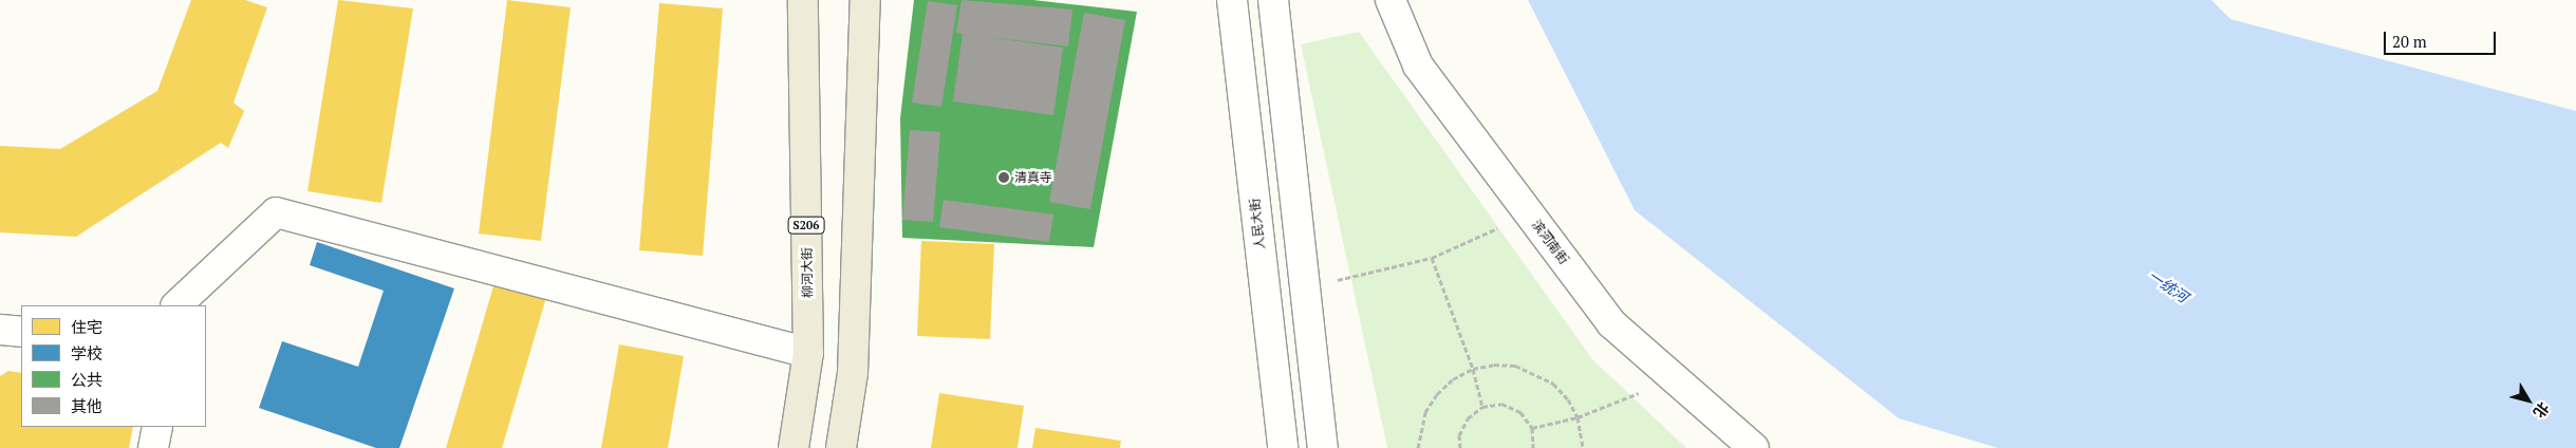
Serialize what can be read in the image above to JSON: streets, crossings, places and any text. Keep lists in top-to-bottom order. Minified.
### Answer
{"streets":{"main road":["S206","柳河大街"],"street":["人民大街","滨河南街"]},"water":["一统河"],"places":["清真寺"],"legend":["住宅","学校","公共","其他"],"scale_bar":"20 m","north":"bottom right"}
